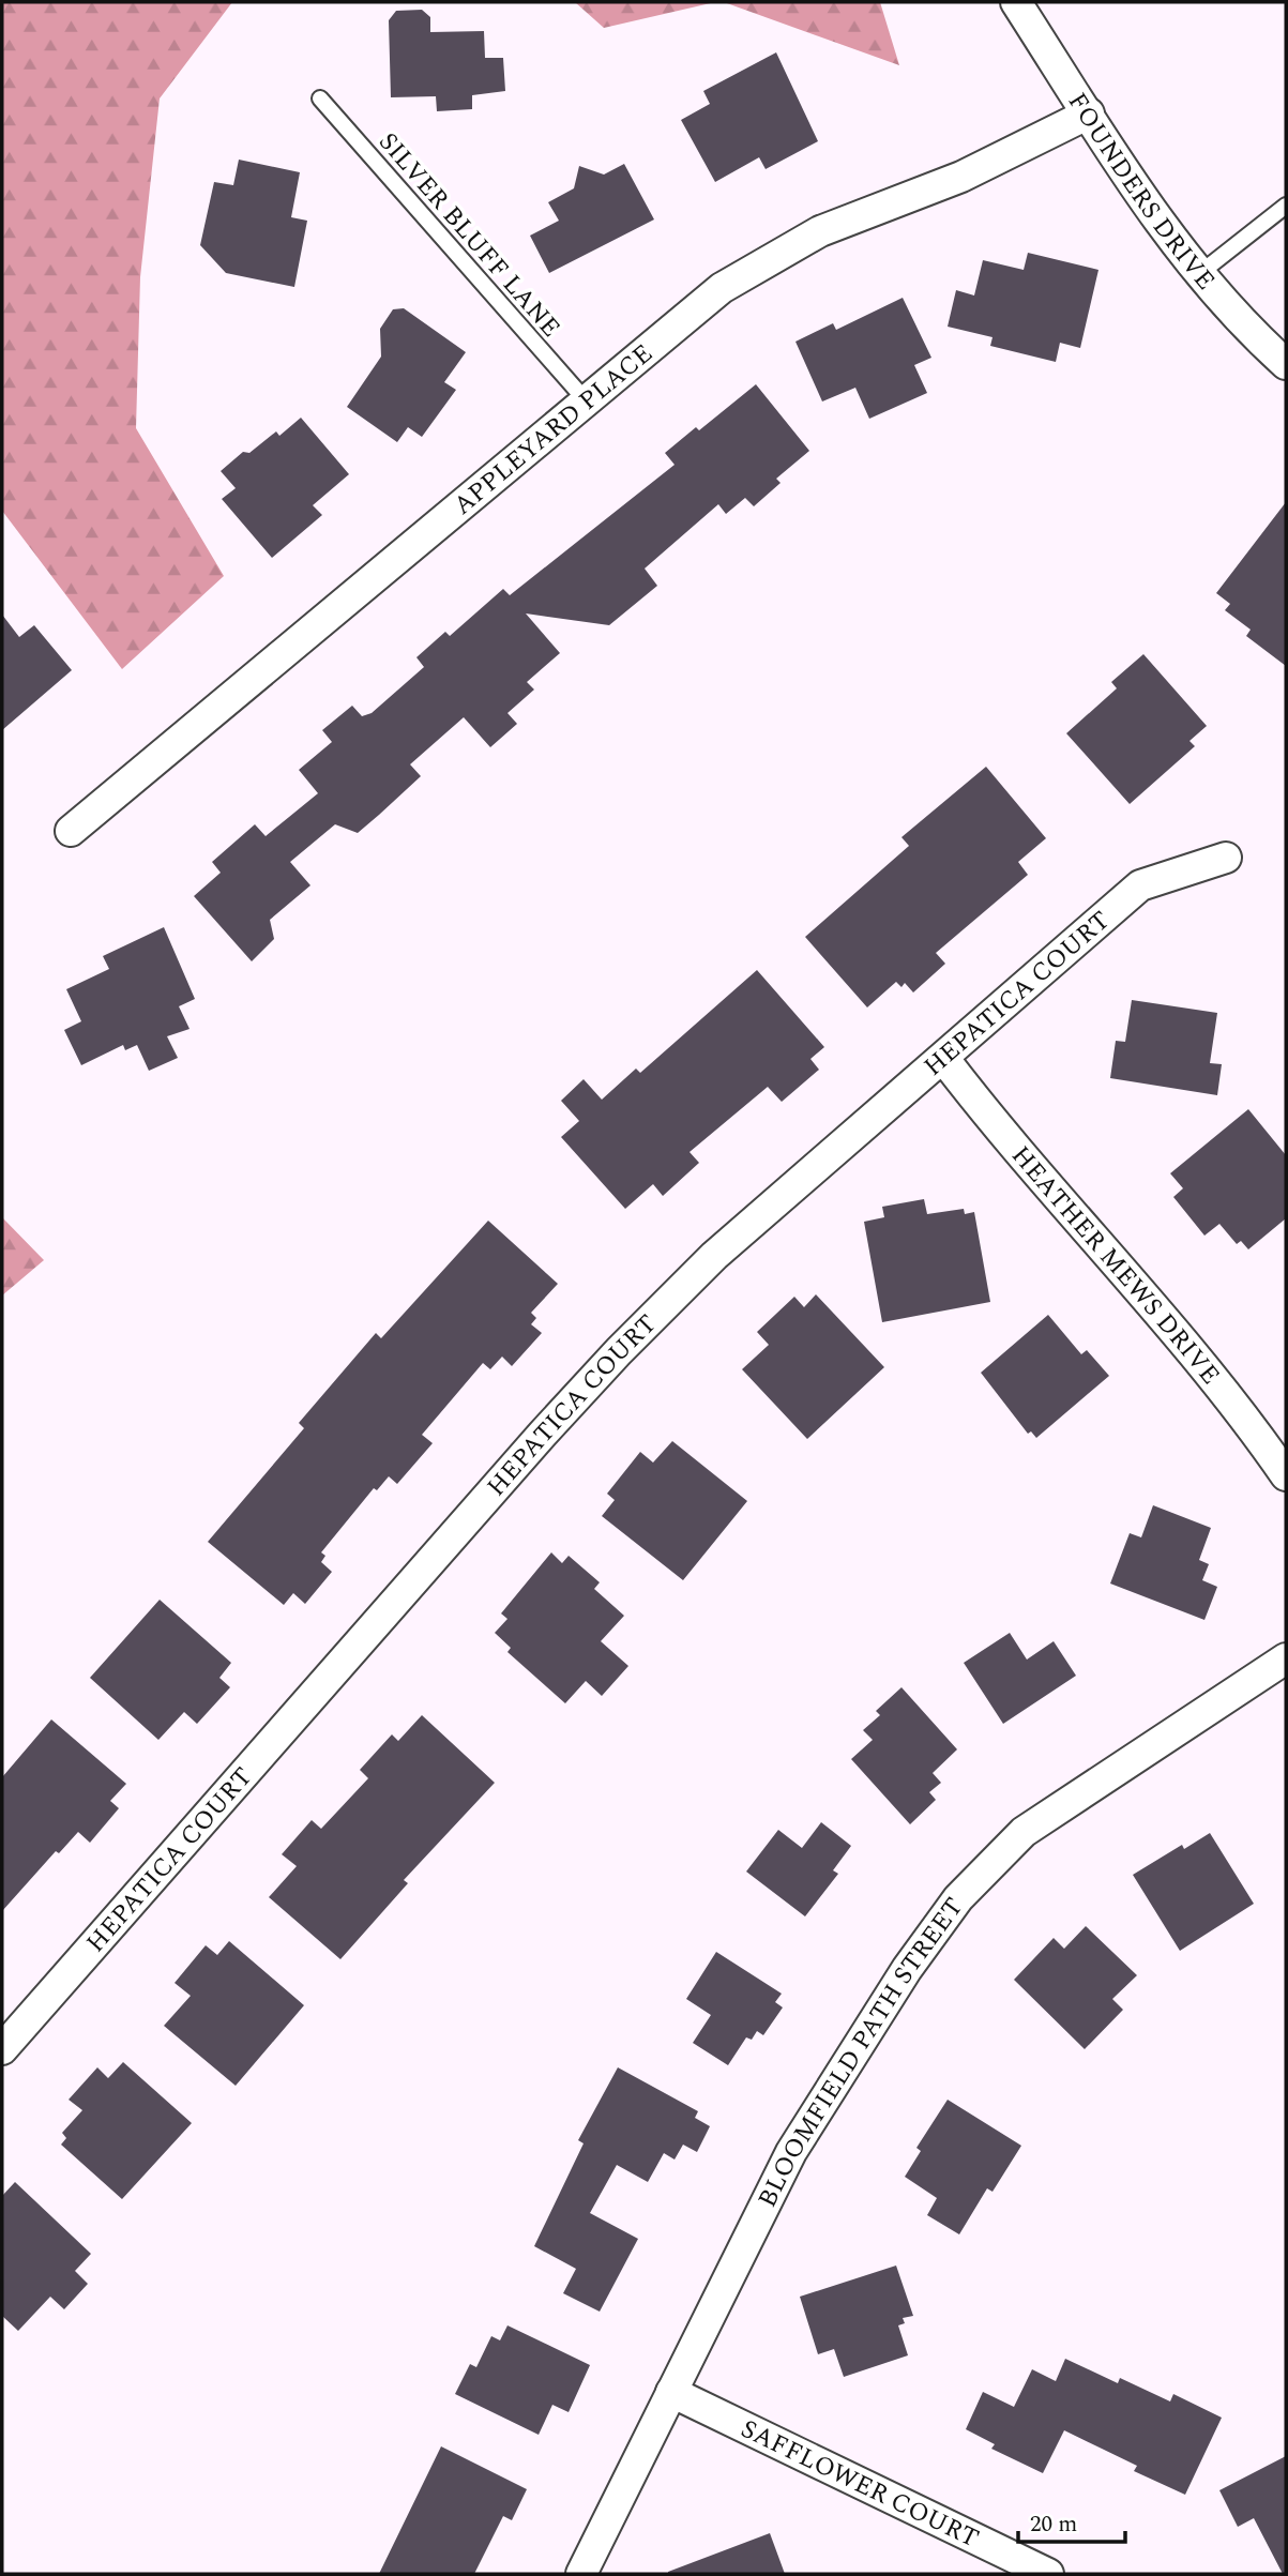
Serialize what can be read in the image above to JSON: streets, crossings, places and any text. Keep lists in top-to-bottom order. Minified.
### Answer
{"streets":{"street":["FOUNDERS DRIVE","APPLEYARD PLACE","HEPATICA COURT","HEATHER MEWS DRIVE","BLOOMFIELD PATH STREET","SAFFLOWER COURT"],"lane":["SILVER BLUFF LANE"]},"crossings":[["FOUNDERS DRIVE","APPLEYARD PLACE"],["SILVER BLUFF LANE","APPLEYARD PLACE"],["HEPATICA COURT","HEATHER MEWS DRIVE"],["BLOOMFIELD PATH STREET","SAFFLOWER COURT"]],"scale_bar":"20 m"}
